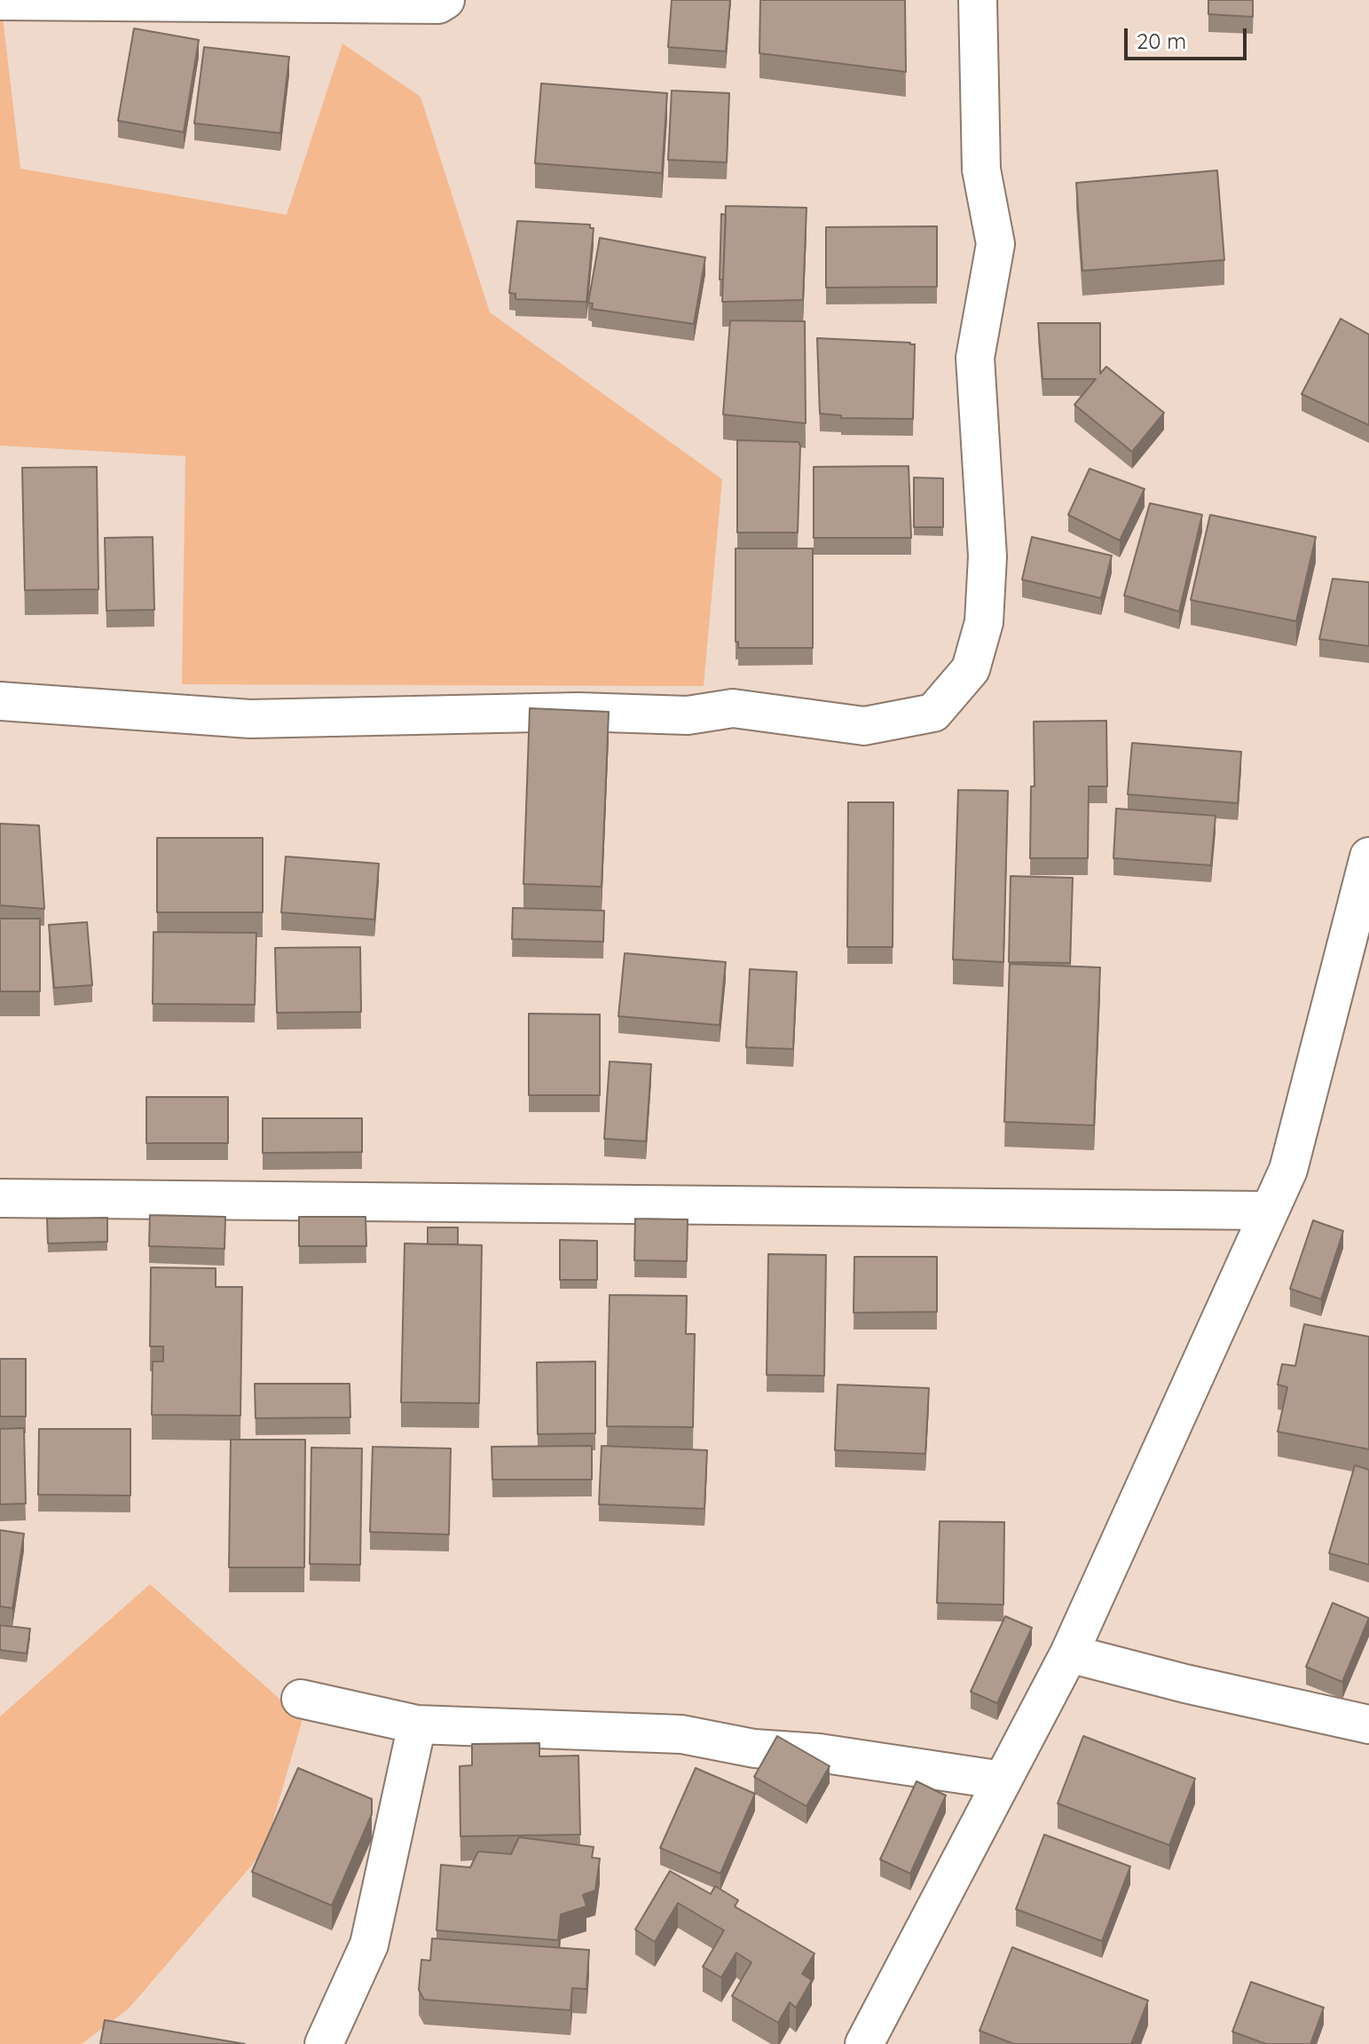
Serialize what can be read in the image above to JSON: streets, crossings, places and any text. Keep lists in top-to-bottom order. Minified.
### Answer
{"scale_bar":"20 m"}
